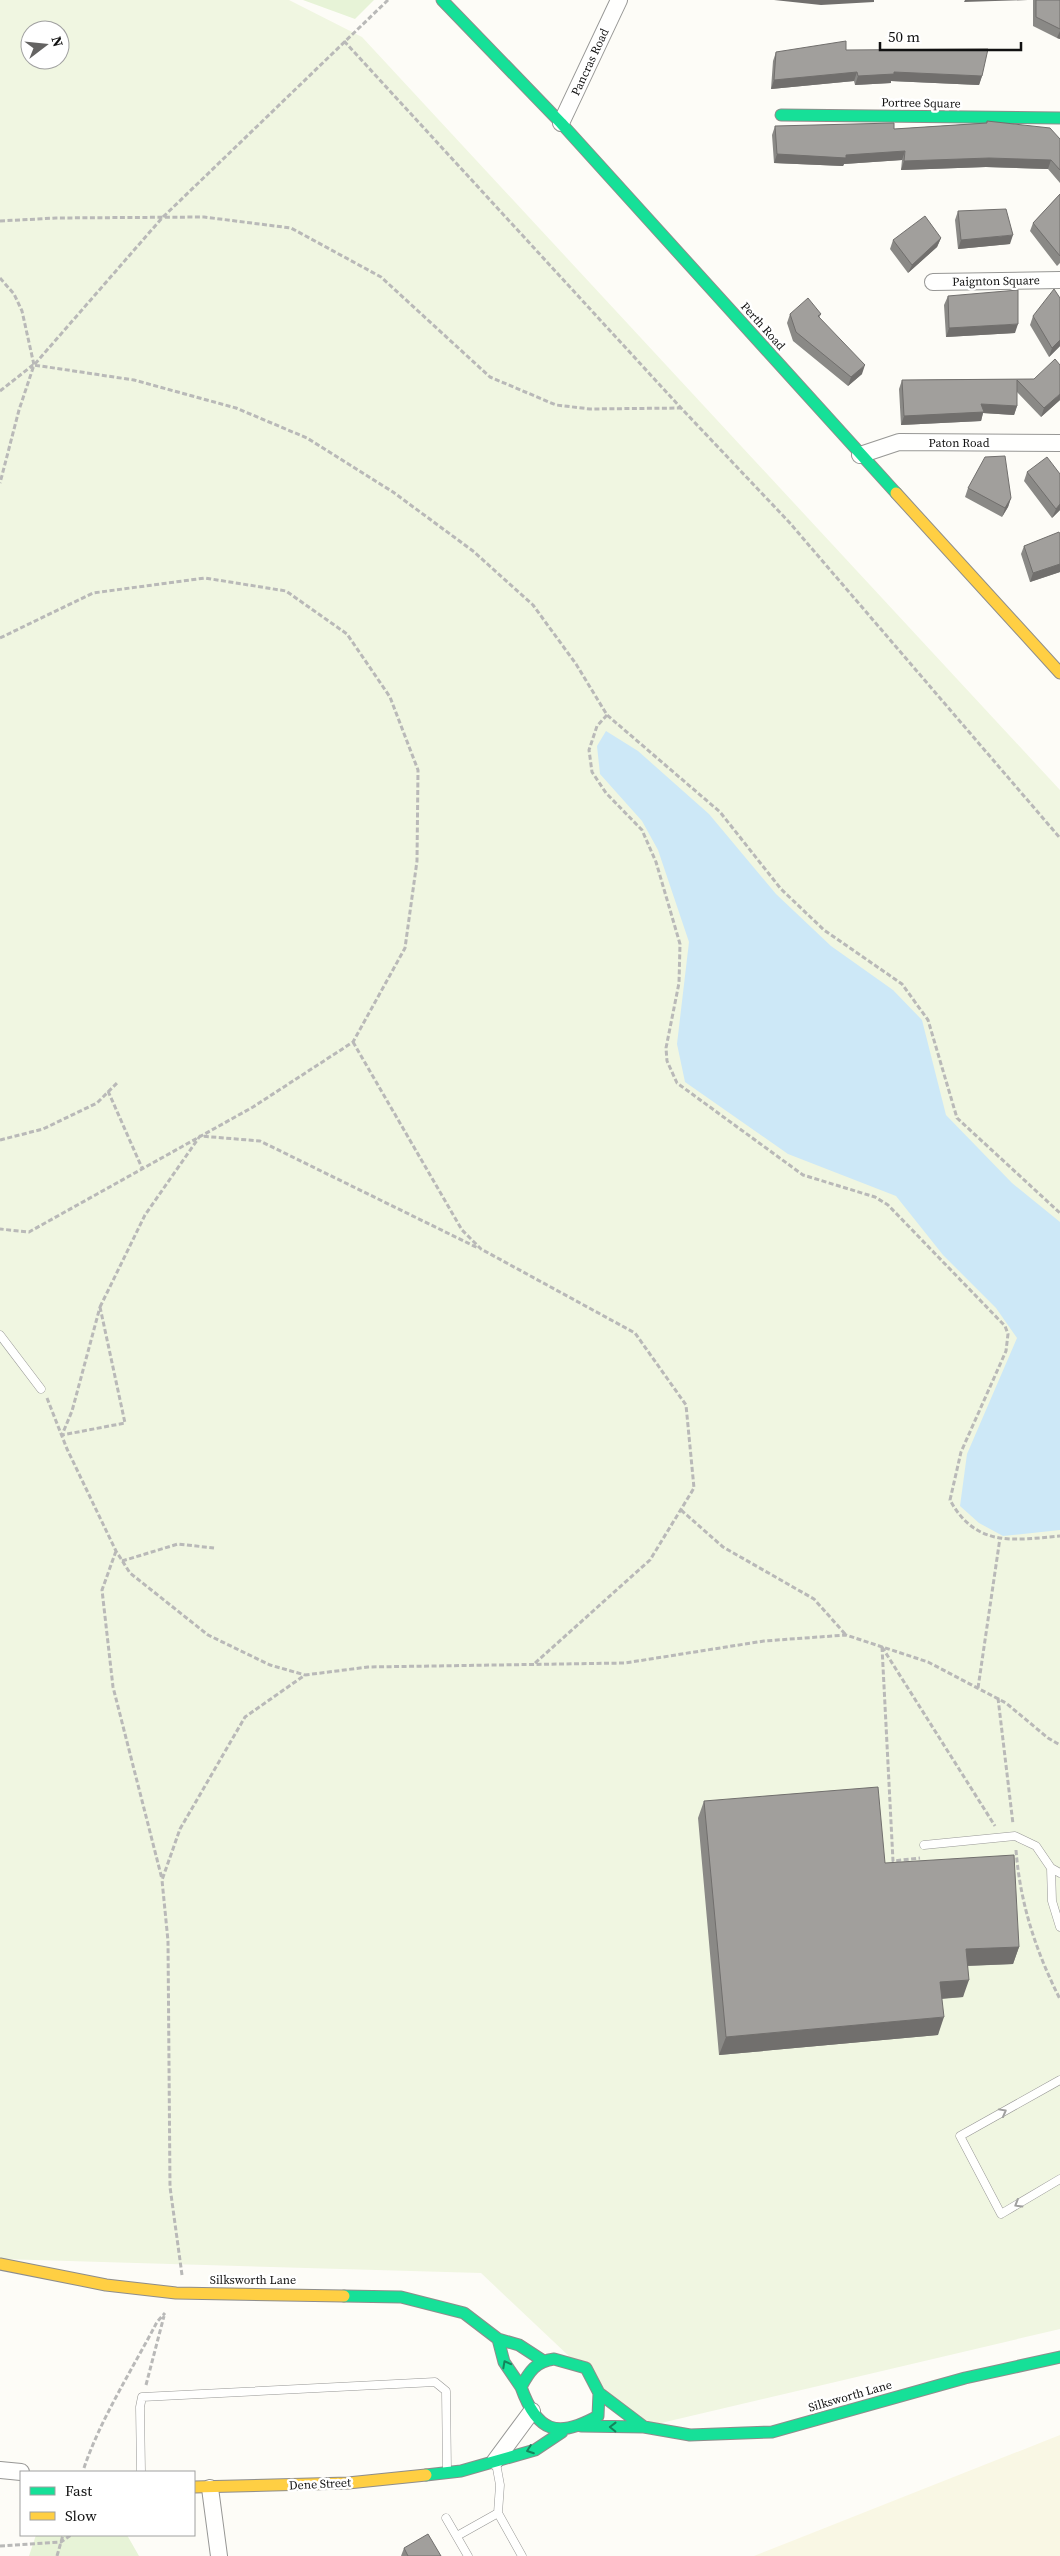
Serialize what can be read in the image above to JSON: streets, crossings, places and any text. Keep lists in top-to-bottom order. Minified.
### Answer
{"streets":{"street":["Pancras Road","Portree Square","Paignton Square","Perth Road","Paton Road","Silksworth Lane","Dene Street"]},"crossings":[["Pancras Road","Perth Road"],["Perth Road","Paton Road"],["Silksworth Lane","Dene Street"]],"legend":["Fast","Slow"],"scale_bar":"50 m","north":"right"}
